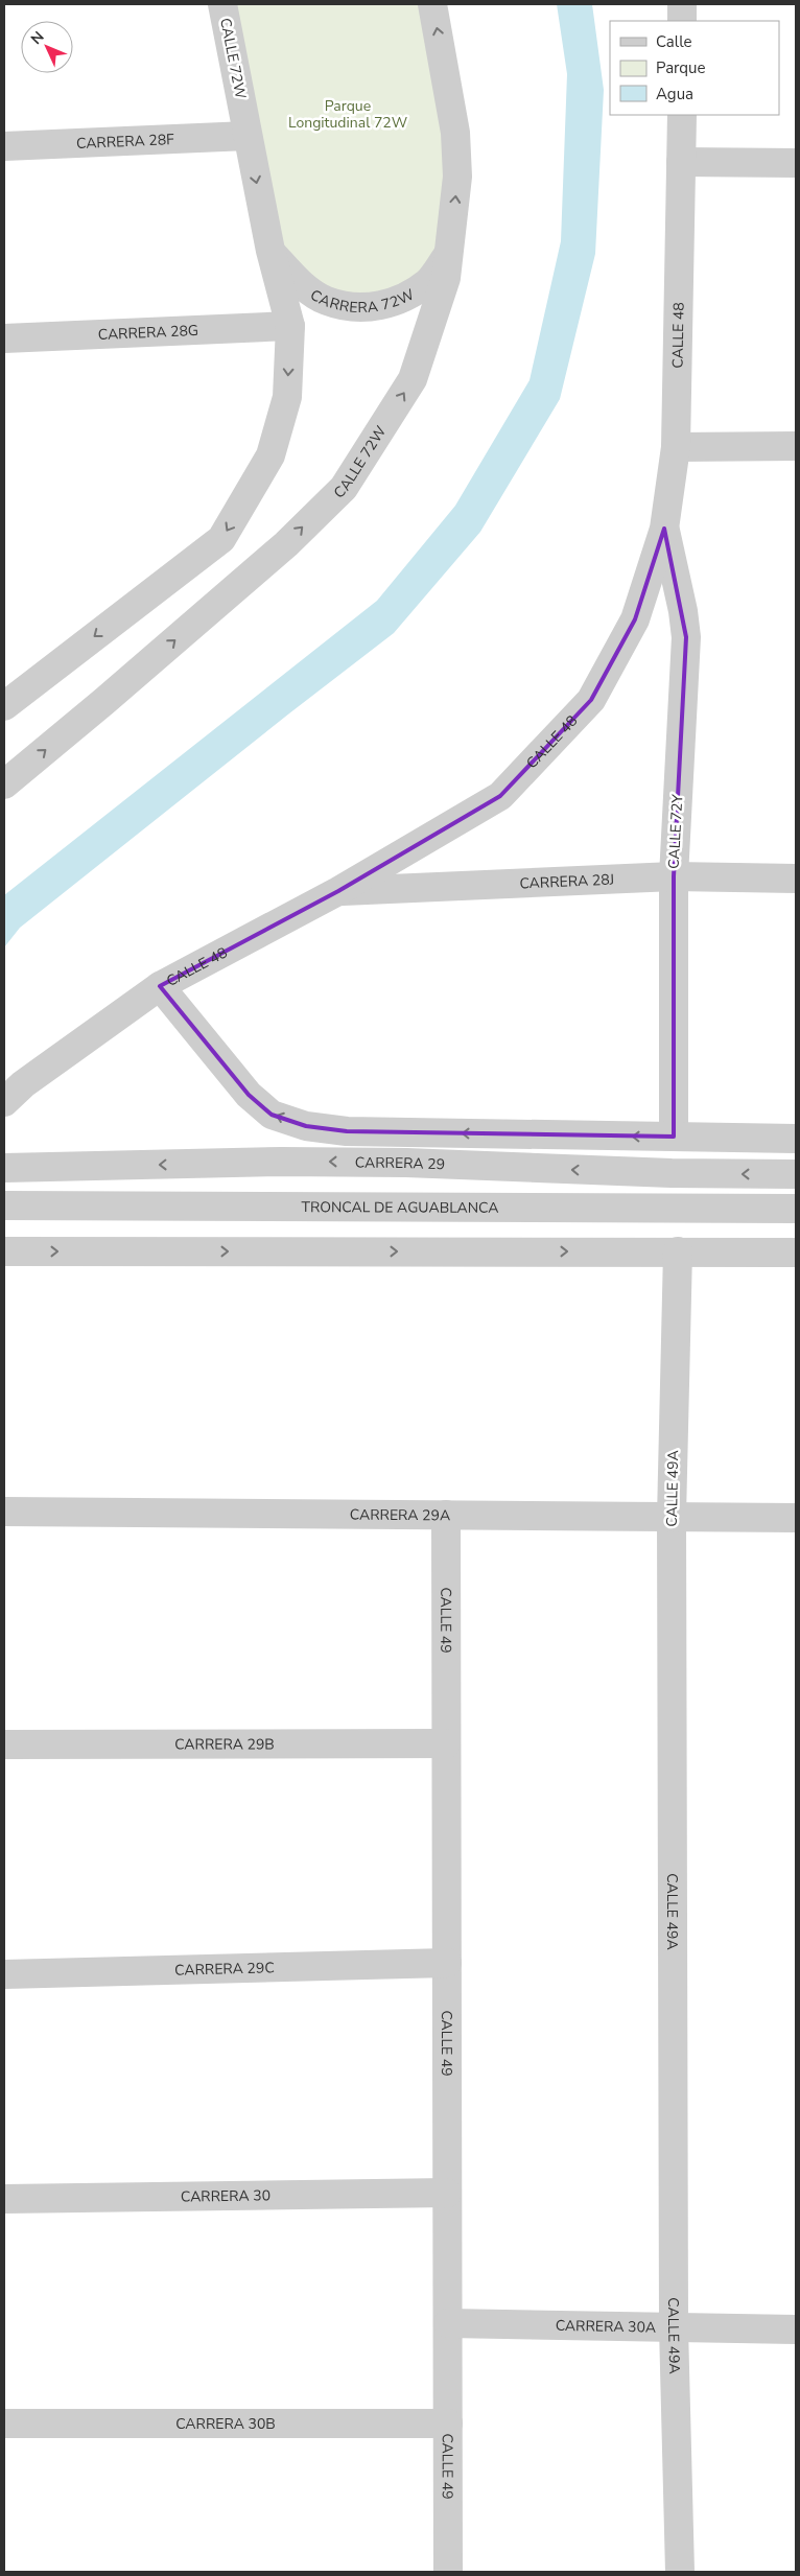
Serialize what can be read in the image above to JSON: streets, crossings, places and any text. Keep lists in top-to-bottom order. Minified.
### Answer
{"streets":{"street":["CALLE 72W","CARRERA 28F","CARRERA 72W","CARRERA 28G","CALLE 48","CALLE 72Y","CARRERA 28J","CARRERA 29","TRONCAL DE AGUABLANCA","CALLE 49A","CARRERA 29A","CALLE 49","CARRERA 29B","CARRERA 29C","CARRERA 30","CARRERA 30A","CARRERA 30B"]},"crossings":[["CALLE 72W","CARRERA 28F"],["CALLE 72W","CARRERA 72W"],["CALLE 72W","CARRERA 28G"],["CALLE 48","CALLE 72Y"],["CALLE 48","CARRERA 28J"],["CALLE 72Y","CARRERA 28J"],["CALLE 49A","CARRERA 29A"],["CALLE 49A","CARRERA 30A"],["CARRERA 29A","CALLE 49"],["CALLE 49","CARRERA 29B"],["CALLE 49","CARRERA 29C"],["CALLE 49","CARRERA 30"],["CALLE 49","CARRERA 30A"],["CALLE 49","CARRERA 30B"]],"parks":["Parque Longitudinal 72W"],"legend":["Calle","Parque","Agua"],"north":"top left"}
